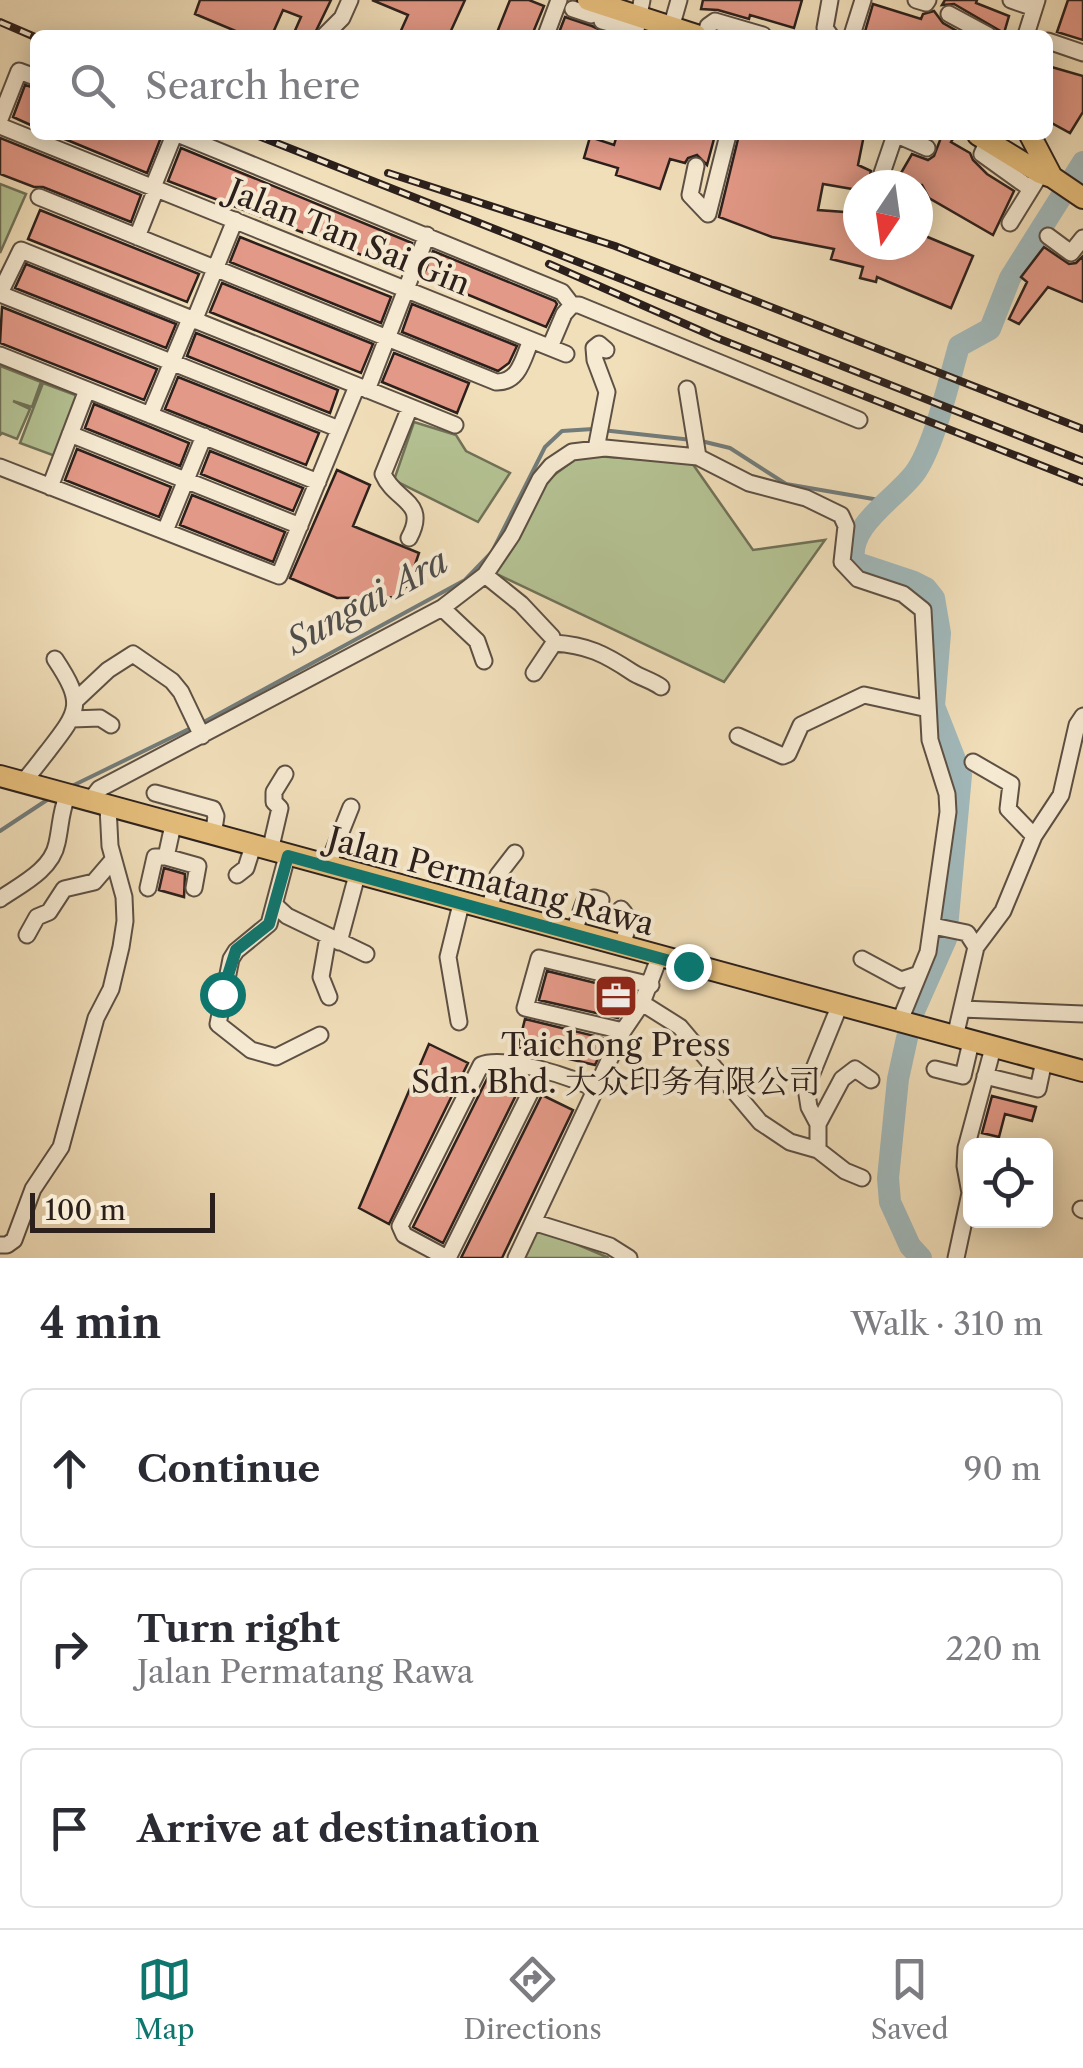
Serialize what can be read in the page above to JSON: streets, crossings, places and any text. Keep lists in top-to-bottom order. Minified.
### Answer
{"streets":{"main road":["Jalan Permatang Rawa"],"street":["Jalan Tan Sai Gin"]},"water":["Sungai Ara"],"places":{"office":["Taichong Press Sdn. Bhd. 大众印务有限公司"]},"scale_bar":"100 m","north":"bottom","page":{"search":"Search here","scale":"100 m","heading":["4 min","Walk · 310 m"],"list":[["Continue","90 m"],["Turn right","Jalan Permatang Rawa","220 m"],"Arrive at destination"],"nav":["Map","Directions","Saved"]}}
